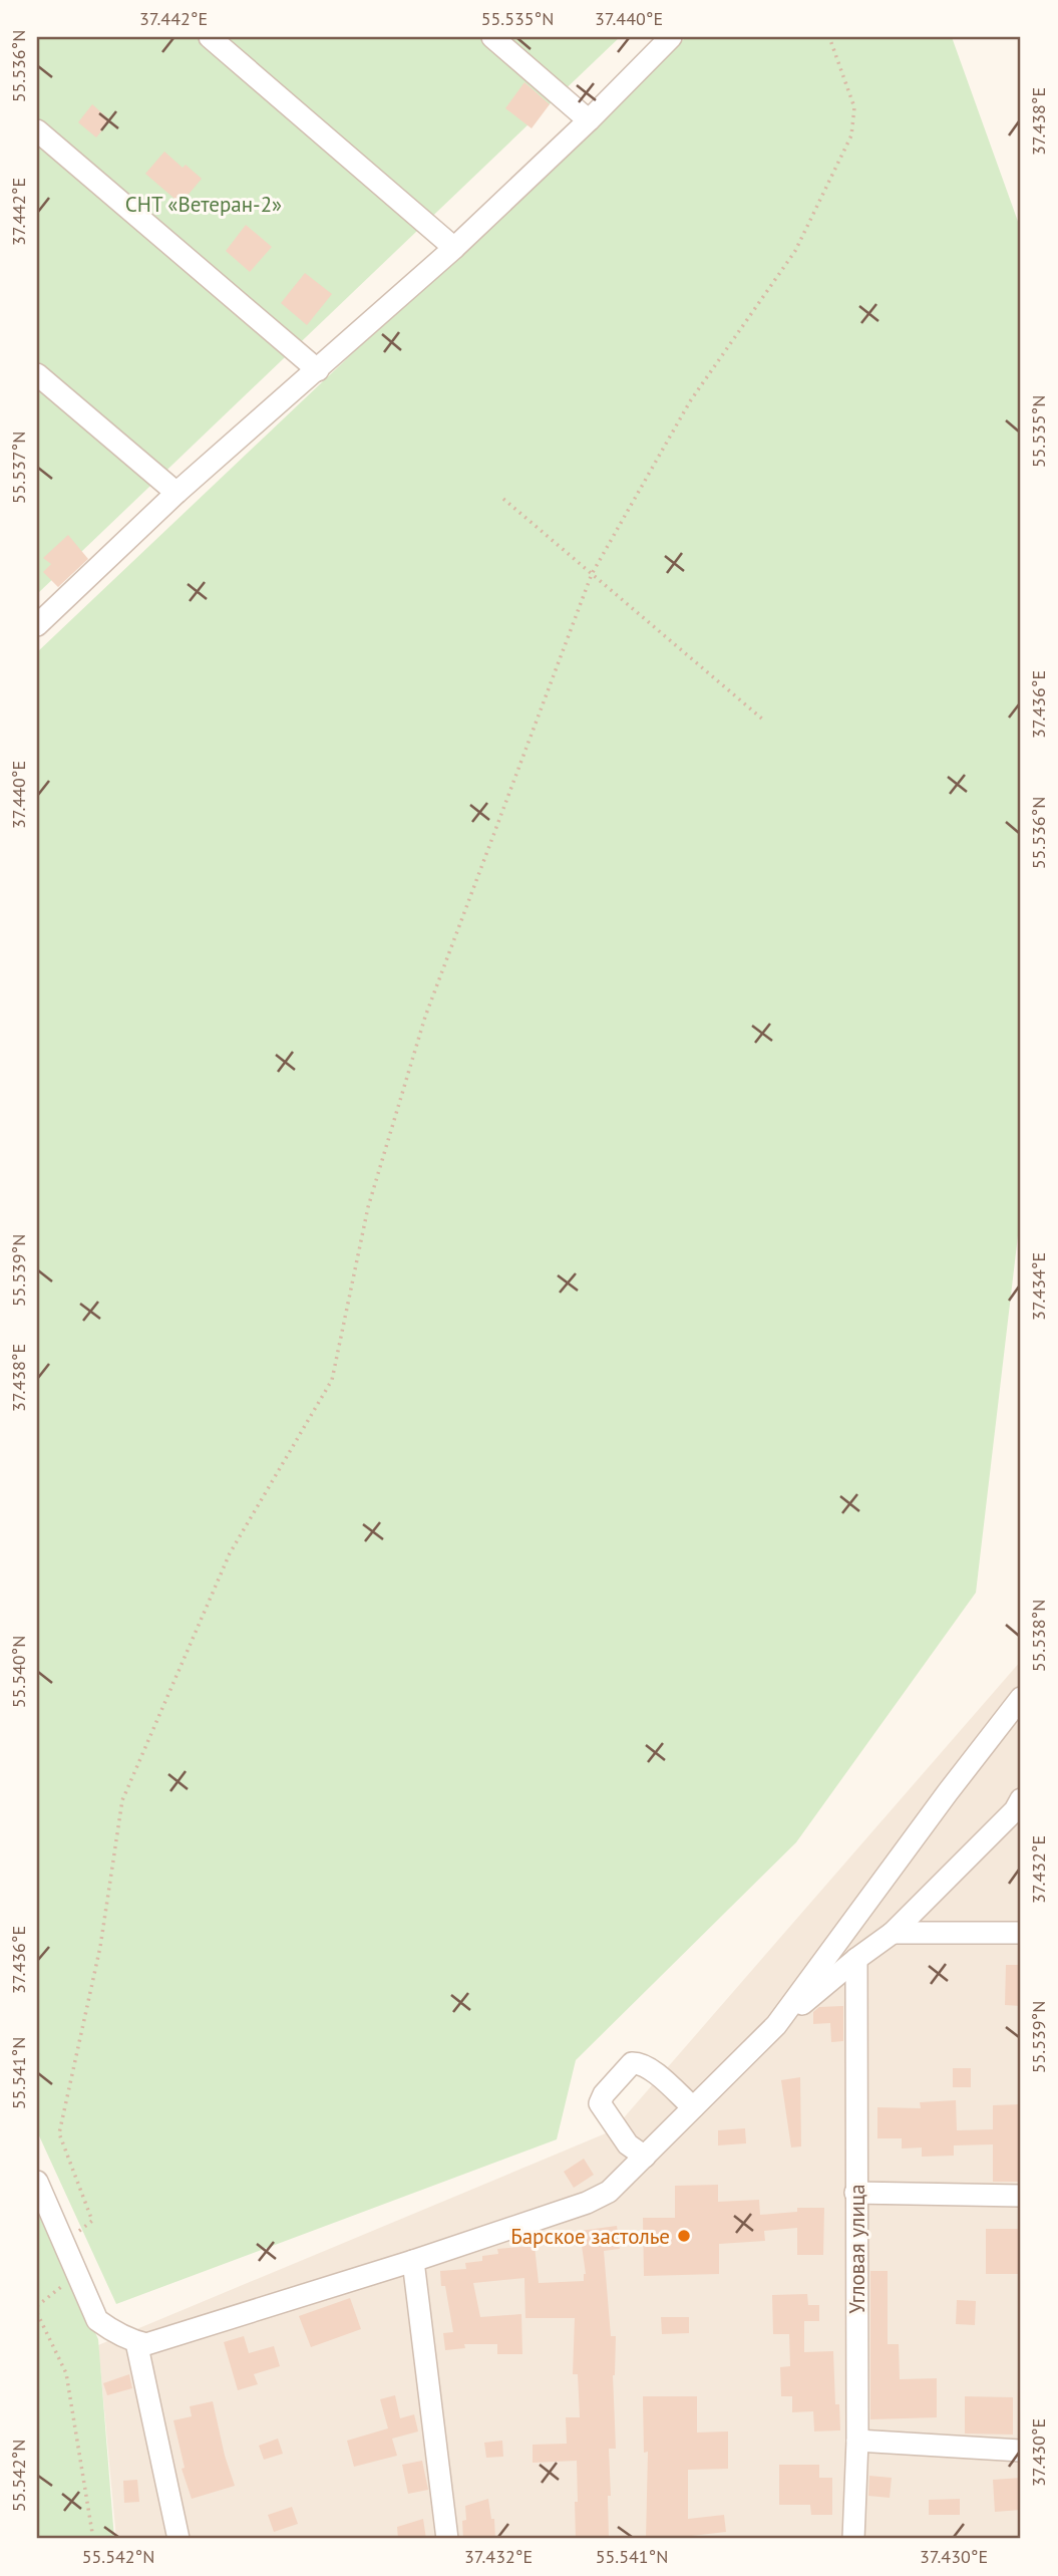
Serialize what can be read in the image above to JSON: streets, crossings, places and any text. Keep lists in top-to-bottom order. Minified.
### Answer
{"streets":{"street":["Угловая улица"]},"parks":["СНТ «Ветеран-2»"],"places":["Барское застолье"],"coordinates":["37.442°E","55.535°N","37.440°E","55.536°N","37.438°E","55.537°N","37.436°E","55.539°N","37.434°E","55.538°N","55.540°N","37.432°E","55.541°N","37.430°E","55.542°N"]}
